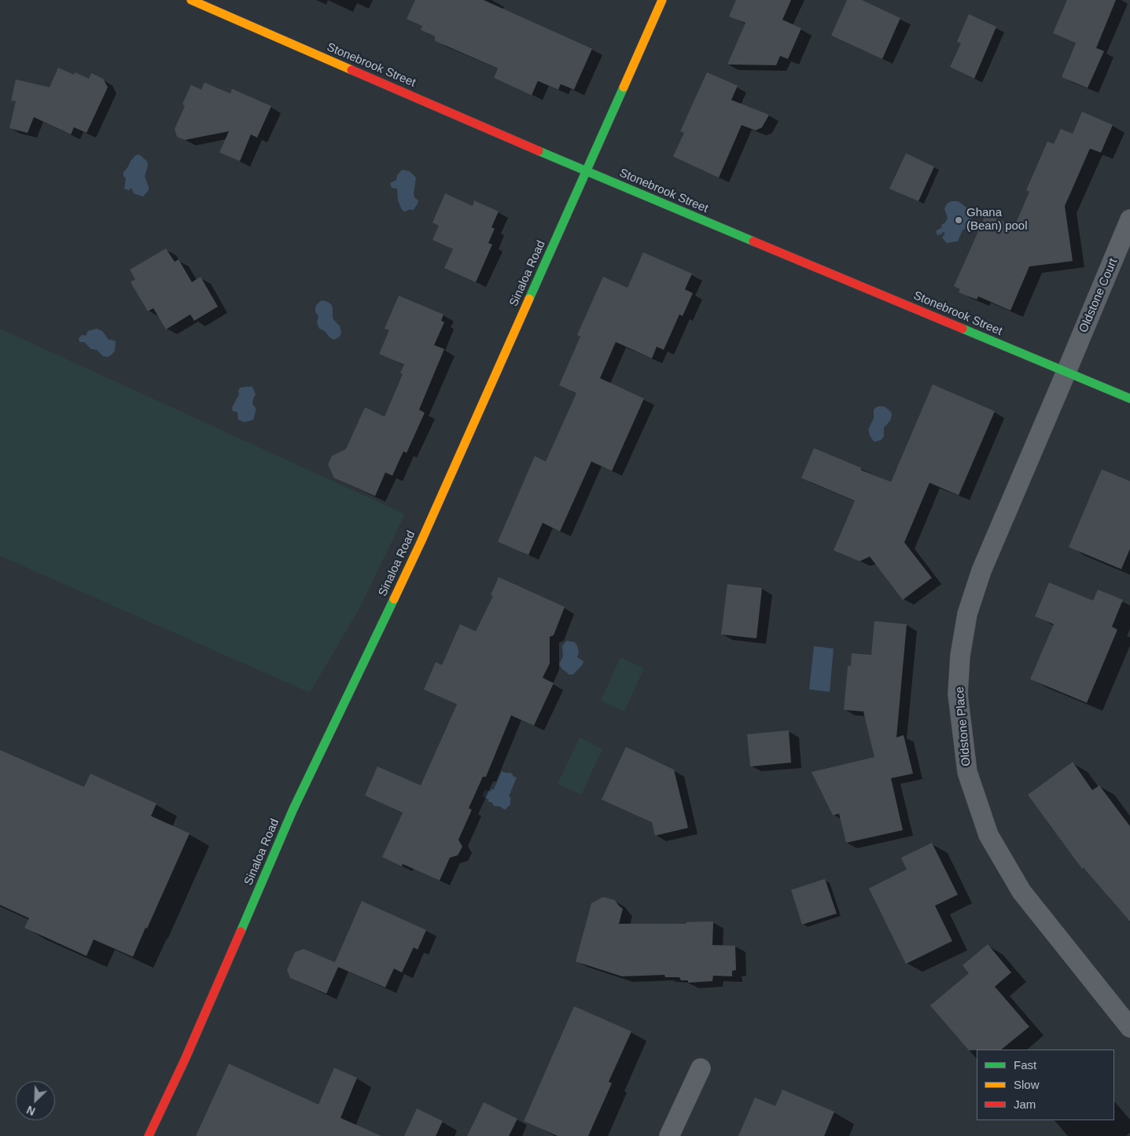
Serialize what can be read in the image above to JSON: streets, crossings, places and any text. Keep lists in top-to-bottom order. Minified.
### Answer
{"streets":{"street":["Stonebrook Street","Sinaloa Road","Oldstone Court","Oldstone Place"]},"crossings":[["Stonebrook Street","Sinaloa Road"],["Stonebrook Street","Oldstone Court"],["Stonebrook Street","Oldstone Place"],["Oldstone Court","Oldstone Place"]],"places":["Ghana (Bean) pool"],"legend":["Fast","Slow","Jam"],"north":"bottom left"}
